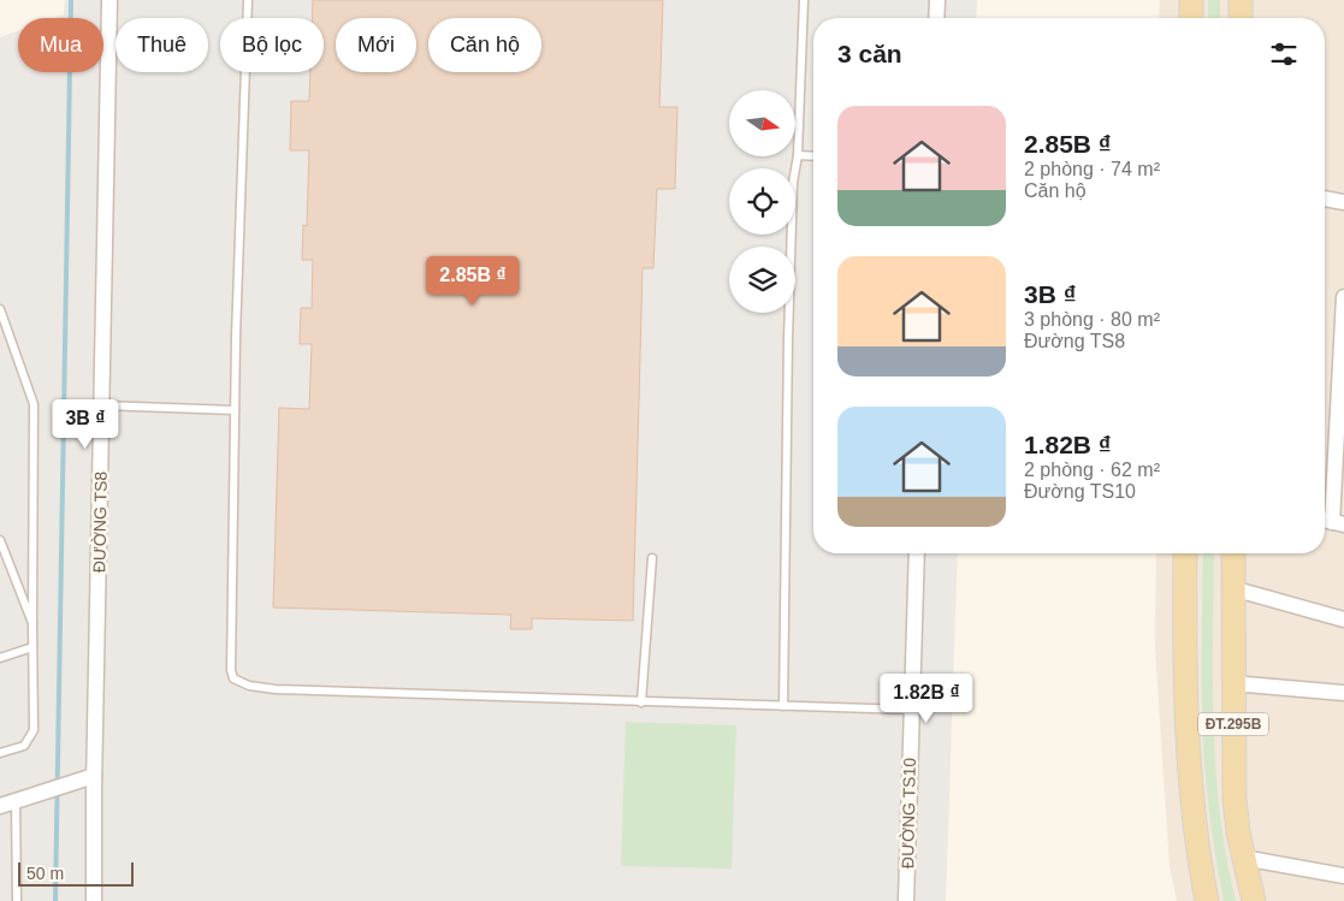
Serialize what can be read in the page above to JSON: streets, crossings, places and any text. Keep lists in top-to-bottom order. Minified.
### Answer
{"streets":{"main road":["ĐT.295B"],"street":["ĐƯỜNG TS8","ĐƯỜNG TS10"]},"scale_bar":"50 m","north":"right","page":{"chip":["Mua","Thuê","Bộ lọc","Mới","Căn hộ"],"heading":"3 căn","list":[{"name":"2.85B ₫","note":"2 phòng · 74 m² · Căn hộ"},{"name":"3B ₫","note":"3 phòng · 80 m² · Đường TS8"},{"name":"1.82B ₫","note":"2 phòng · 62 m² · Đường TS10"}],"price":["2.85B ₫","3B ₫","1.82B ₫"],"scale":"50 m"}}
